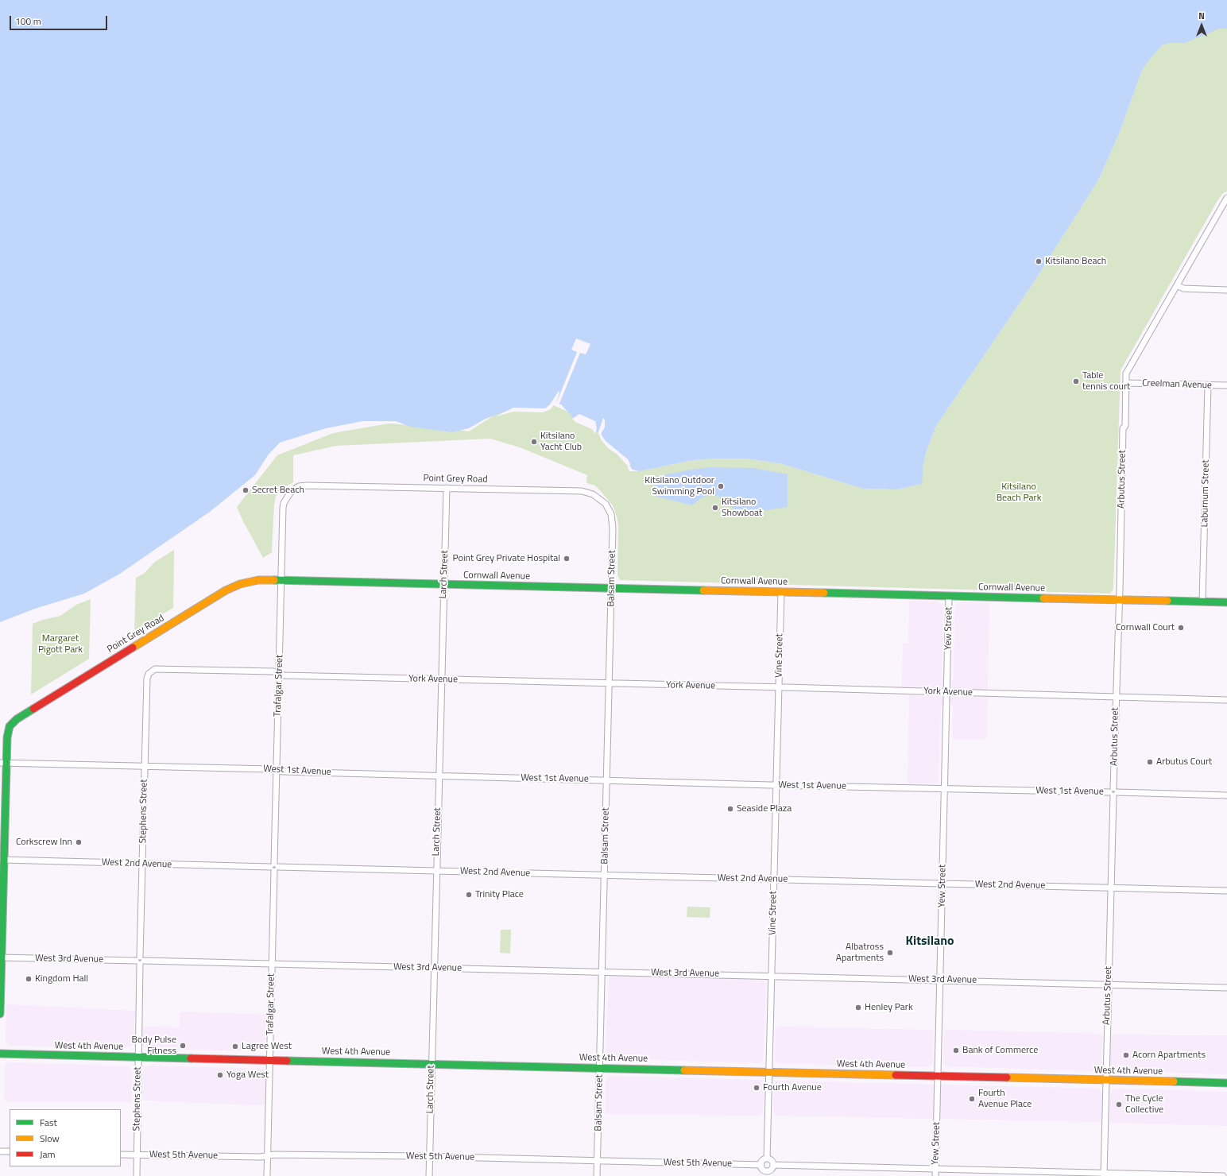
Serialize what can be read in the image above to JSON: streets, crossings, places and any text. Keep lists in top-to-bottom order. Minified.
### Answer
{"streets":{"main road":["Point Grey Road","Cornwall Avenue","West 4th Avenue"],"street":["Creelman Avenue","Arbutus Street","Laburnum Street","Larch Street","Balsam Street","Yew Street","Vine Street","York Avenue","Trafalgar Street","West 1st Avenue","Stephens Street","West 2nd Avenue","West 3rd Avenue","West 5th Avenue"]},"crossings":[["Creelman Avenue","Arbutus Street"],["Creelman Avenue","Laburnum Street"],["Point Grey Road","Larch Street"],["Point Grey Road","Cornwall Avenue"],["Point Grey Road","Balsam Street"],["Point Grey Road","Trafalgar Street"],["Point Grey Road","West 1st Avenue"],["Arbutus Street","Cornwall Avenue"],["Arbutus Street","York Avenue"],["Arbutus Street","West 1st Avenue"],["Arbutus Street","West 2nd Avenue"],["Arbutus Street","West 3rd Avenue"],["Arbutus Street","West 4th Avenue"],["Laburnum Street","Cornwall Avenue"],["Larch Street","Cornwall Avenue"],["Larch Street","York Avenue"],["Larch Street","West 1st Avenue"],["Larch Street","West 2nd Avenue"],["Larch Street","West 3rd Avenue"],["Larch Street","West 4th Avenue"],["Larch Street","West 5th Avenue"],["Cornwall Avenue","Balsam Street"],["Cornwall Avenue","Yew Street"],["Cornwall Avenue","Vine Street"],["Cornwall Avenue","Trafalgar Street"],["Balsam Street","York Avenue"],["Balsam Street","West 1st Avenue"],["Balsam Street","West 2nd Avenue"],["Balsam Street","West 3rd Avenue"],["Balsam Street","West 4th Avenue"],["Balsam Street","West 5th Avenue"],["Yew Street","York Avenue"],["Yew Street","West 1st Avenue"],["Yew Street","West 2nd Avenue"],["Yew Street","West 3rd Avenue"],["Yew Street","West 4th Avenue"],["Vine Street","York Avenue"],["Vine Street","West 1st Avenue"],["Vine Street","West 2nd Avenue"],["Vine Street","West 3rd Avenue"],["Vine Street","West 4th Avenue"],["Vine Street","West 5th Avenue"],["York Avenue","Trafalgar Street"],["York Avenue","Stephens Street"],["Trafalgar Street","West 1st Avenue"],["Trafalgar Street","West 2nd Avenue"],["Trafalgar Street","West 3rd Avenue"],["Trafalgar Street","West 4th Avenue"],["Trafalgar Street","West 5th Avenue"],["West 1st Avenue","Stephens Street"],["Stephens Street","West 2nd Avenue"],["Stephens Street","West 3rd Avenue"],["Stephens Street","West 4th Avenue"],["Stephens Street","West 5th Avenue"]],"districts":["Kitsilano"],"parks":["Kitsilano Beach Park","Margaret Pigott Park"],"places":["Kitsilano Beach","Table tennis court","Kitsilano Yacht Club","Kitsilano Outdoor Swimming Pool","Secret Beach","Kitsilano Showboat","Point Grey Private Hospital","Cornwall Court","Arbutus Court","Seaside Plaza","Corkscrew Inn","Trinity Place","Albatross Apartments","Kingdom Hall","Henley Park","Body Pulse Fitness","Lagree West","Bank of Commerce","Acorn Apartments","Yoga West","Fourth Avenue","Fourth Avenue Place","The Cycle Collective"],"legend":["Fast","Slow","Jam"],"scale_bar":"100 m","north":"top"}
